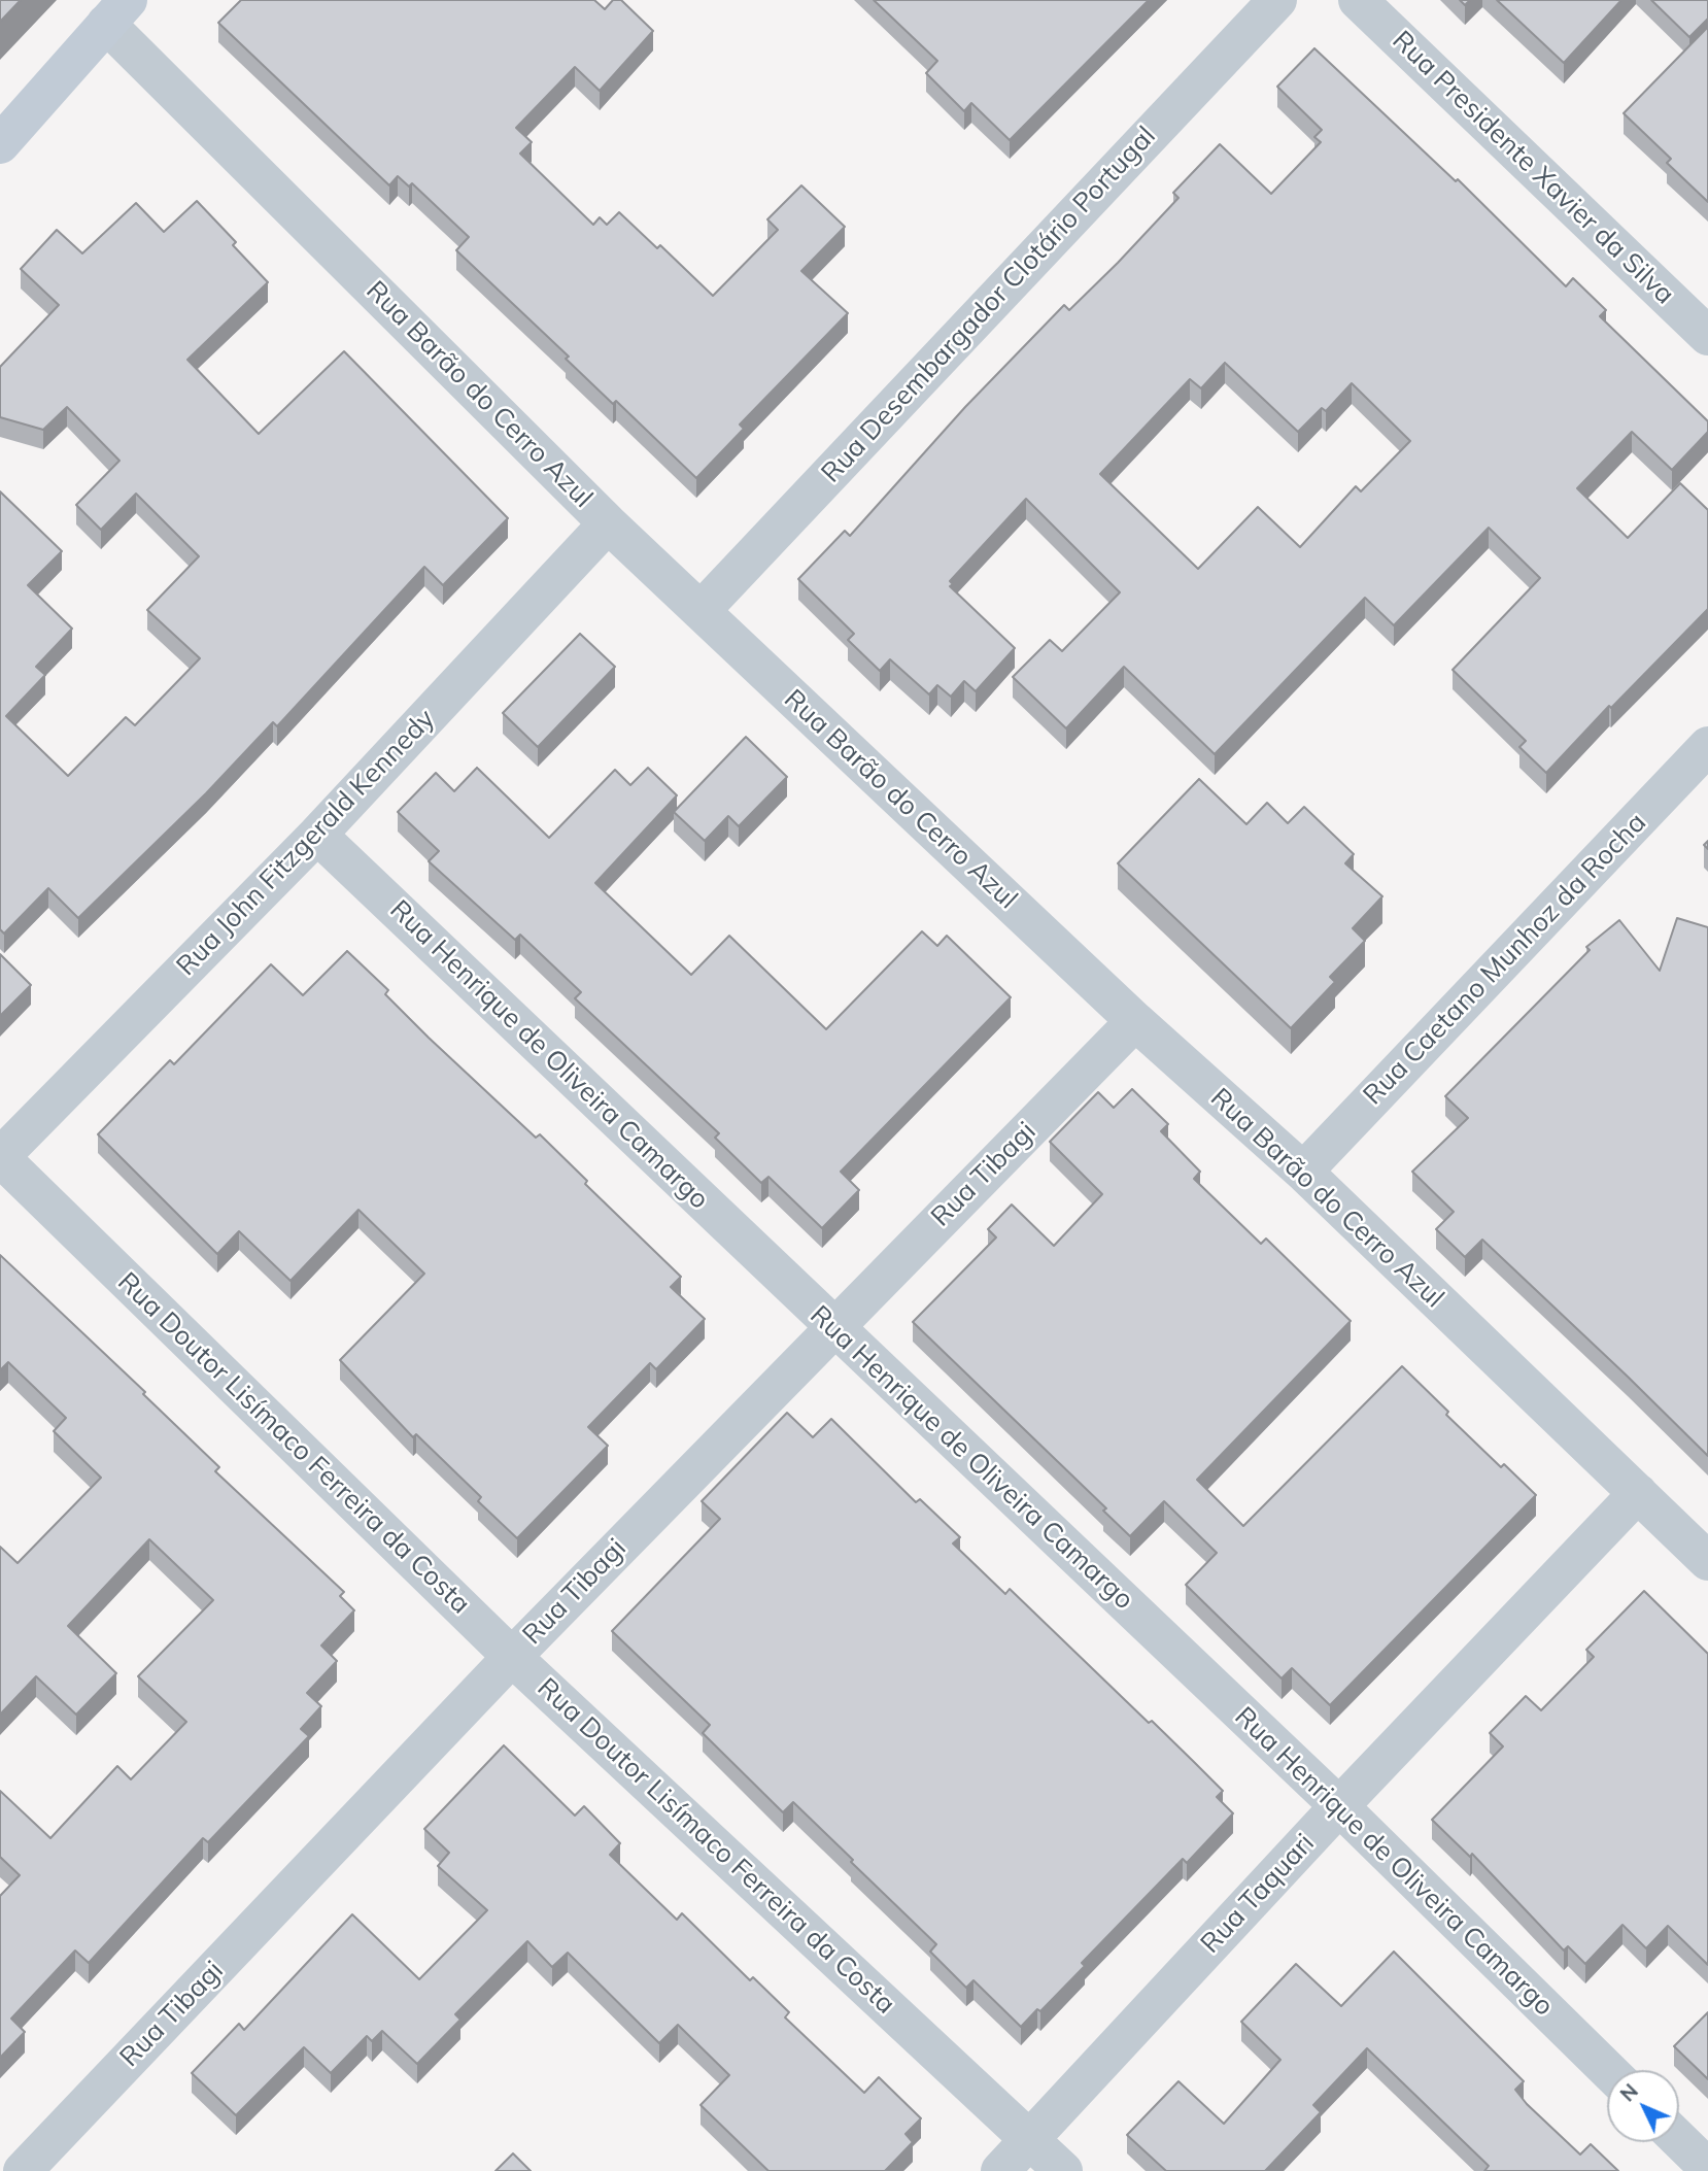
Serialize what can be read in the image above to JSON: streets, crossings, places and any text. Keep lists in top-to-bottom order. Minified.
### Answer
{"streets":{"street":["Rua Presidente Xavier da Silva","Rua Desembargador Clotário Portugal","Rua Barão do Cerro Azul","Rua John Fitzgerald Kennedy","Rua Caetano Munhoz da Rocha","Rua Henrique de Oliveira Camargo","Rua Tibagi","Rua Doutor Lisímaco Ferreira da Costa","Rua Taquari"]},"crossings":[["Rua Desembargador Clotário Portugal","Rua Barão do Cerro Azul"],["Rua Barão do Cerro Azul","Rua John Fitzgerald Kennedy"],["Rua Barão do Cerro Azul","Rua Caetano Munhoz da Rocha"],["Rua Barão do Cerro Azul","Rua Tibagi"],["Rua Barão do Cerro Azul","Rua Taquari"],["Rua John Fitzgerald Kennedy","Rua Henrique de Oliveira Camargo"],["Rua John Fitzgerald Kennedy","Rua Doutor Lisímaco Ferreira da Costa"],["Rua Henrique de Oliveira Camargo","Rua Tibagi"],["Rua Henrique de Oliveira Camargo","Rua Taquari"],["Rua Tibagi","Rua Doutor Lisímaco Ferreira da Costa"],["Rua Doutor Lisímaco Ferreira da Costa","Rua Taquari"]],"north":"top left"}
